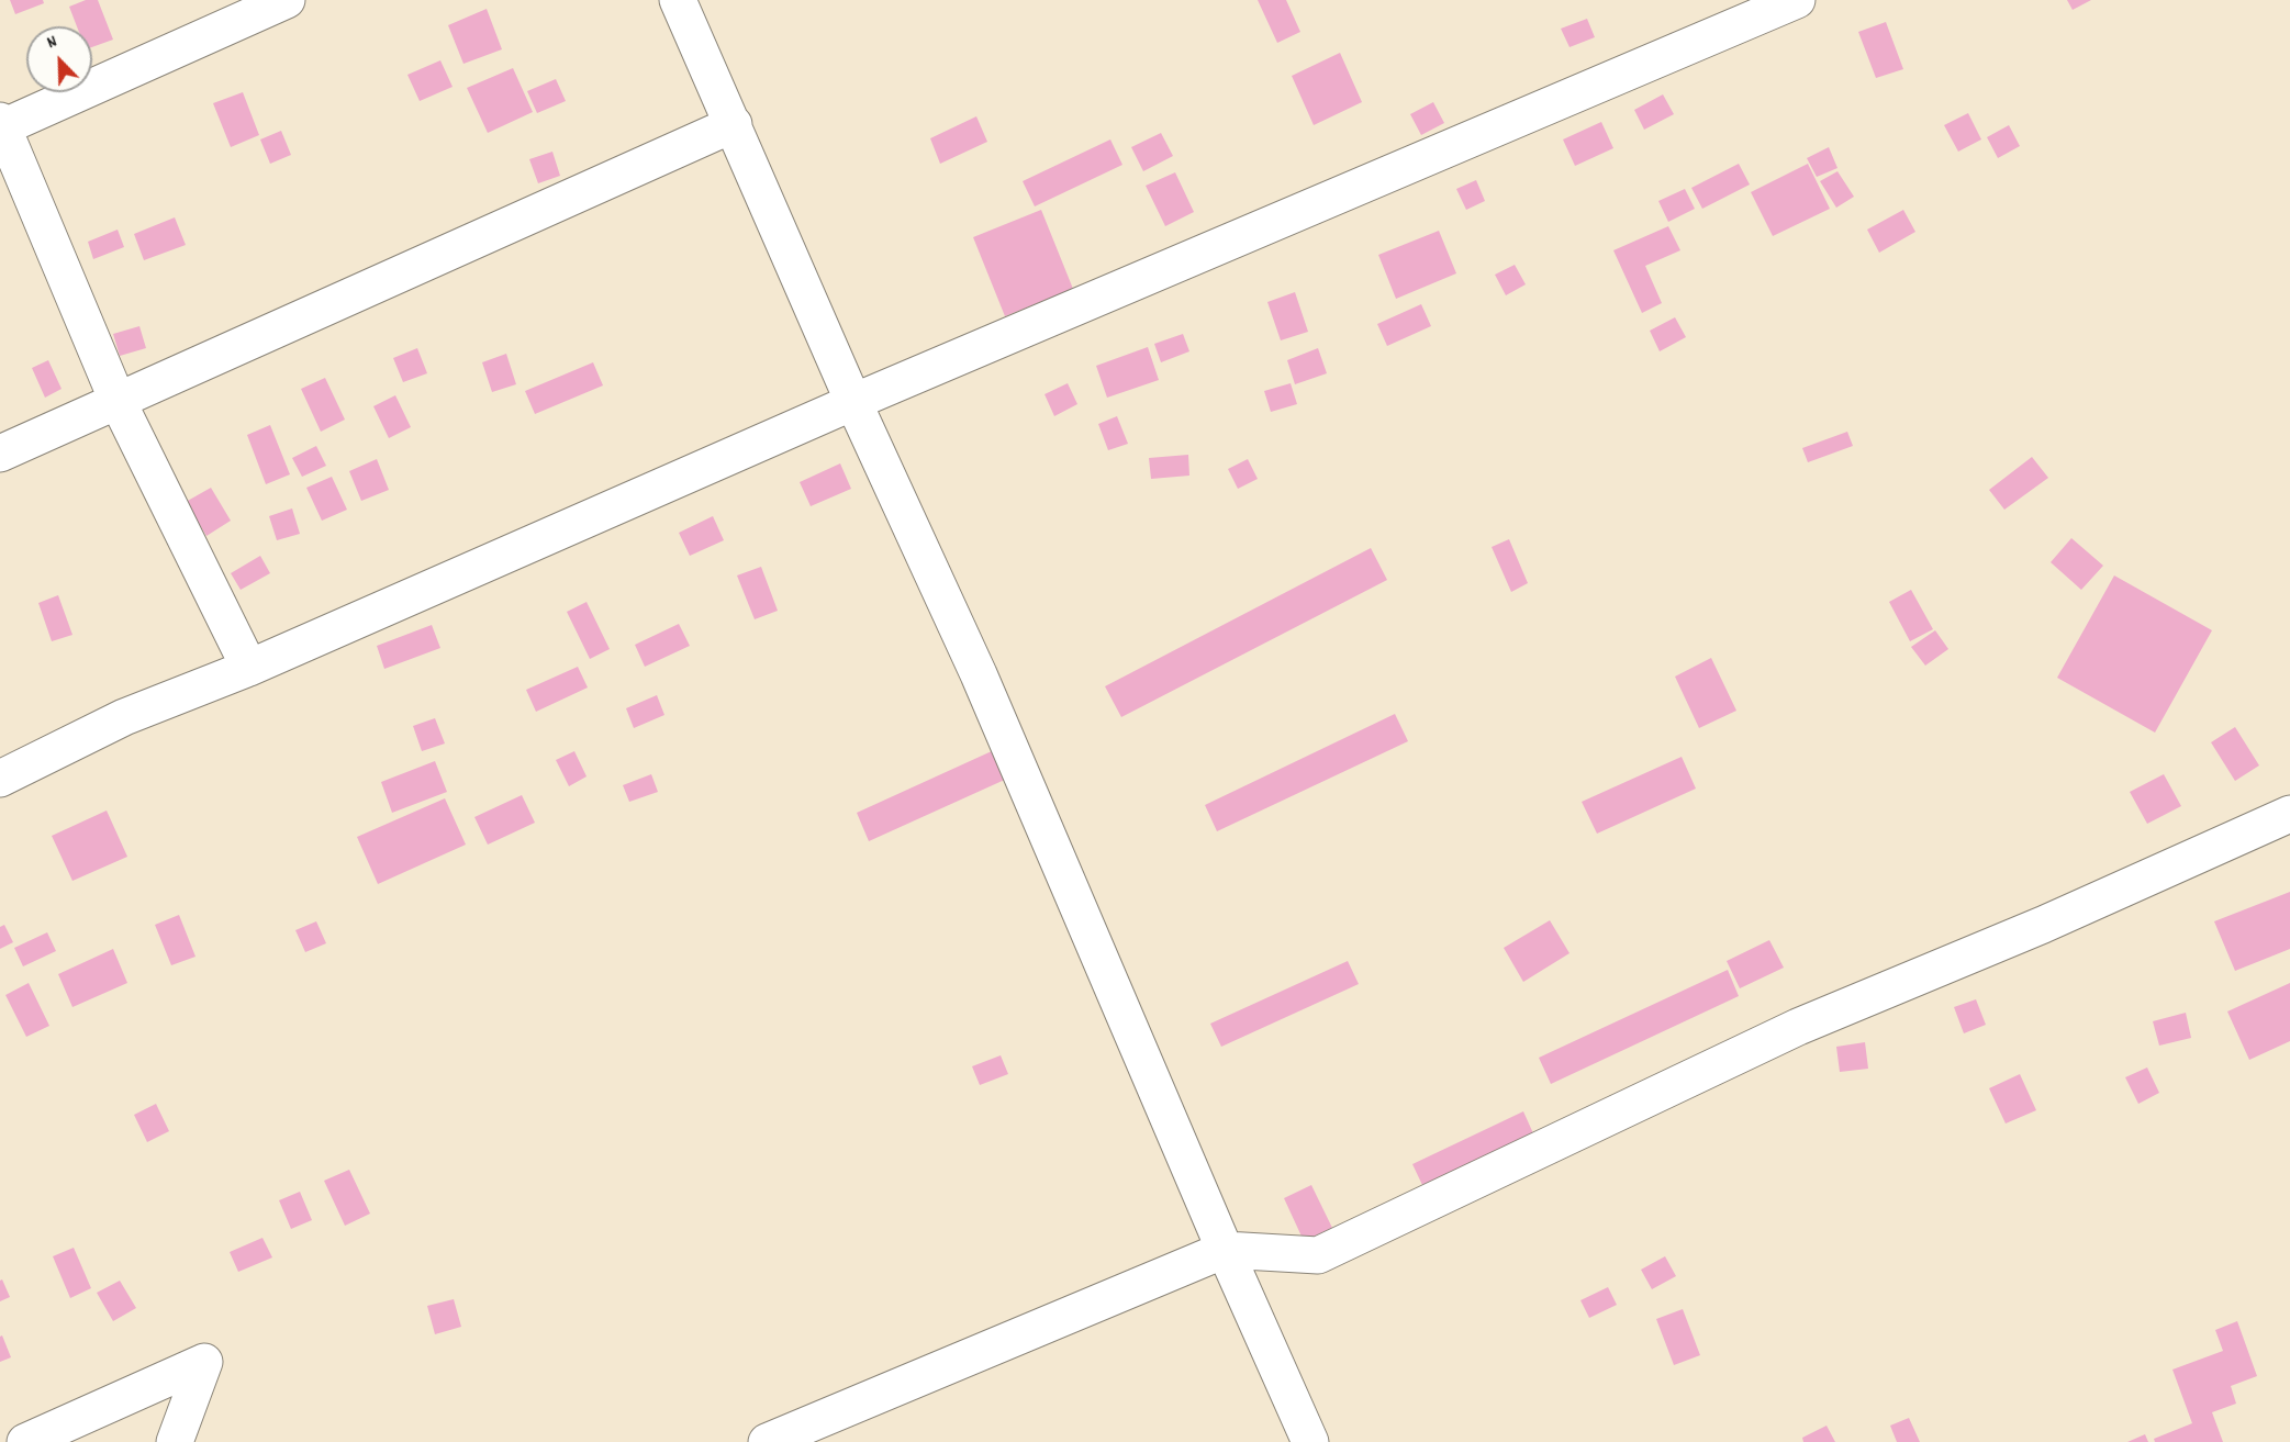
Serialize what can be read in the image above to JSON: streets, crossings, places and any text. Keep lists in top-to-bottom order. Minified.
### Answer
{"north":"top left"}
